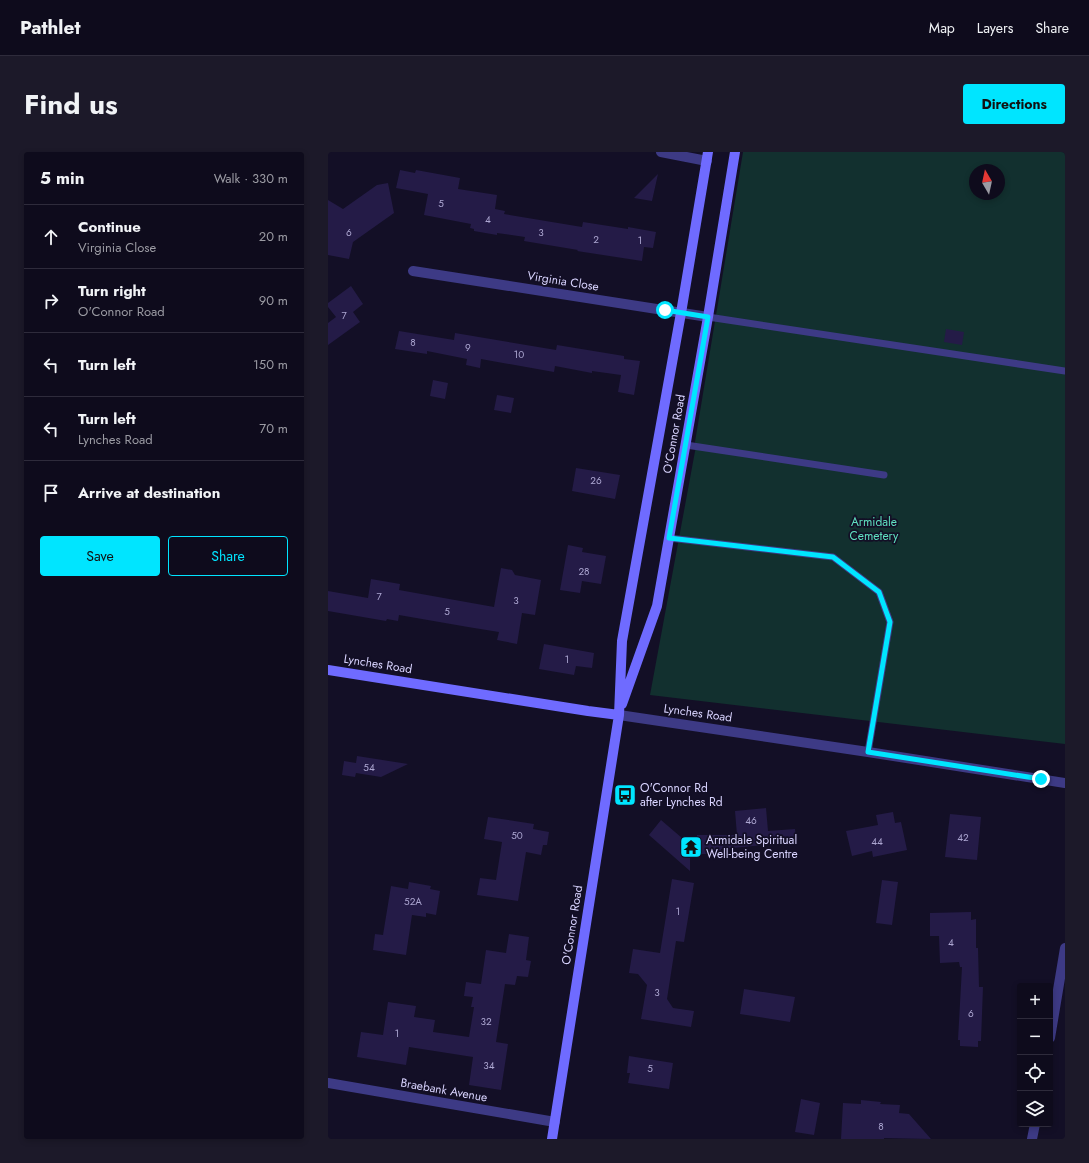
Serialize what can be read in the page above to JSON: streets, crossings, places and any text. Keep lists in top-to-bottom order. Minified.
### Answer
{"streets":{"street":["Virginia Close","O'Connor Road","Lynches Road","Braebank Avenue"]},"crossings":[["Virginia Close","O'Connor Road"],["O'Connor Road","Lynches Road"],["O'Connor Road","Braebank Avenue"]],"parks":["Armidale Cemetery"],"places":{"bus stop":["O'Connor Rd after Lynches Rd"],"temple":["Armidale Spiritual Well-being Centre"]},"house_numbers":["5","4","6","3","2","1","7","8","9","10","26","28","7","3","5","1","54","46","50","42","44","52A","1","4","3","6","32","1","34","5","8"],"north":"top","page":{"header":"Pathlet","nav":["Map","Layers","Share"],"title":"Find us","buttons":["Directions",["Save","Share"]],"heading":["5 min","Walk · 330 m"],"list":[["Continue","Virginia Close","20 m"],["Turn right","O'Connor Road","90 m"],["Turn left","150 m"],["Turn left","Lynches Road","70 m"],"Arrive at destination"],"map_buttons":["+","−"]}}
